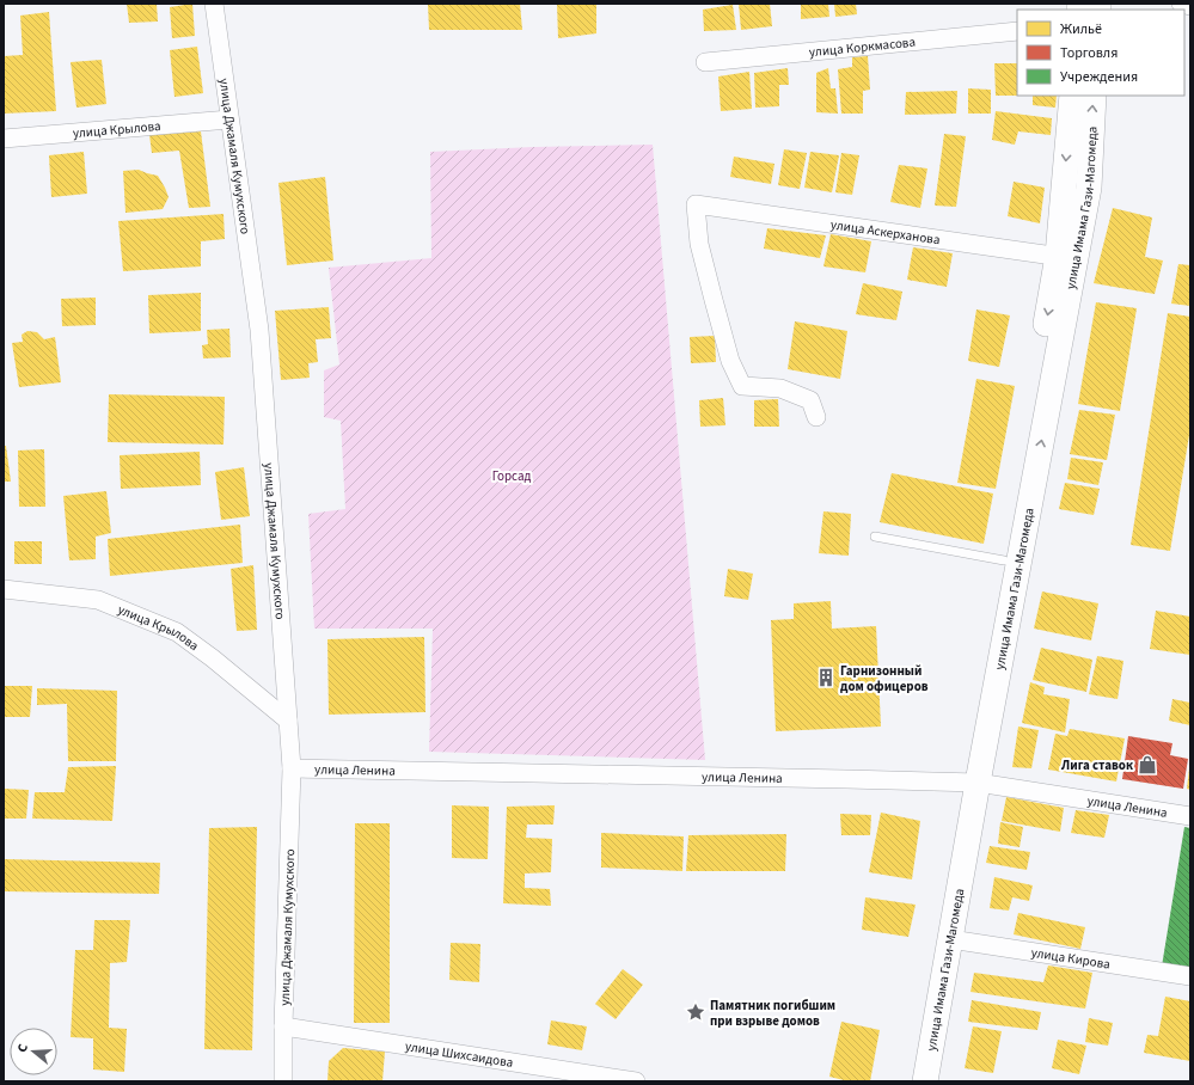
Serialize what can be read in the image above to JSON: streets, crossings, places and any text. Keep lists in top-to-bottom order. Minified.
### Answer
{"streets":{"main road":["улица Имама Гази-Магомеда"],"street":["улица Коркмасова","улица Крылова","улица Джамаля Кумухского","улица Аскерханова","улица Ленина","улица Кирова","улица Шихсаидова"]},"crossings":[["улица Крылова","улица Джамаля Кумухского"],["улица Джамаля Кумухского","улица Ленина"],["улица Джамаля Кумухского","улица Шихсаидова"],["улица Имама Гази-Магомеда","улица Аскерханова"],["улица Имама Гази-Магомеда","улица Ленина"],["улица Имама Гази-Магомеда","улица Кирова"]],"parks":["Горсад"],"places":{"building":["Гарнизонный дом офицеров"],"shop":["Лига ставок"],"place":["Памятник погибшим при взрыве домов"]},"legend":["Жильё","Торговля","Учреждения"],"north":"left"}
